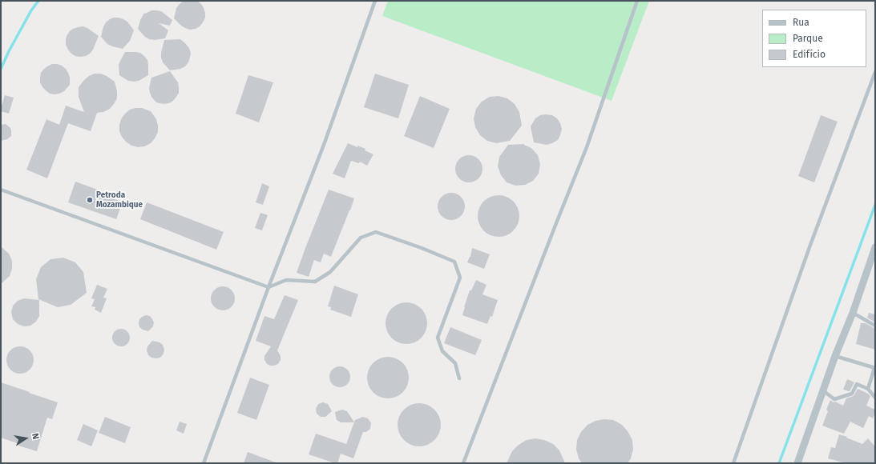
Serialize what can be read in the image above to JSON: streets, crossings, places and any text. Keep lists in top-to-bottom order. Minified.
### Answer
{"places":["Petroda Mozambique"],"legend":["Rua","Parque","Edifício"],"north":"right"}
